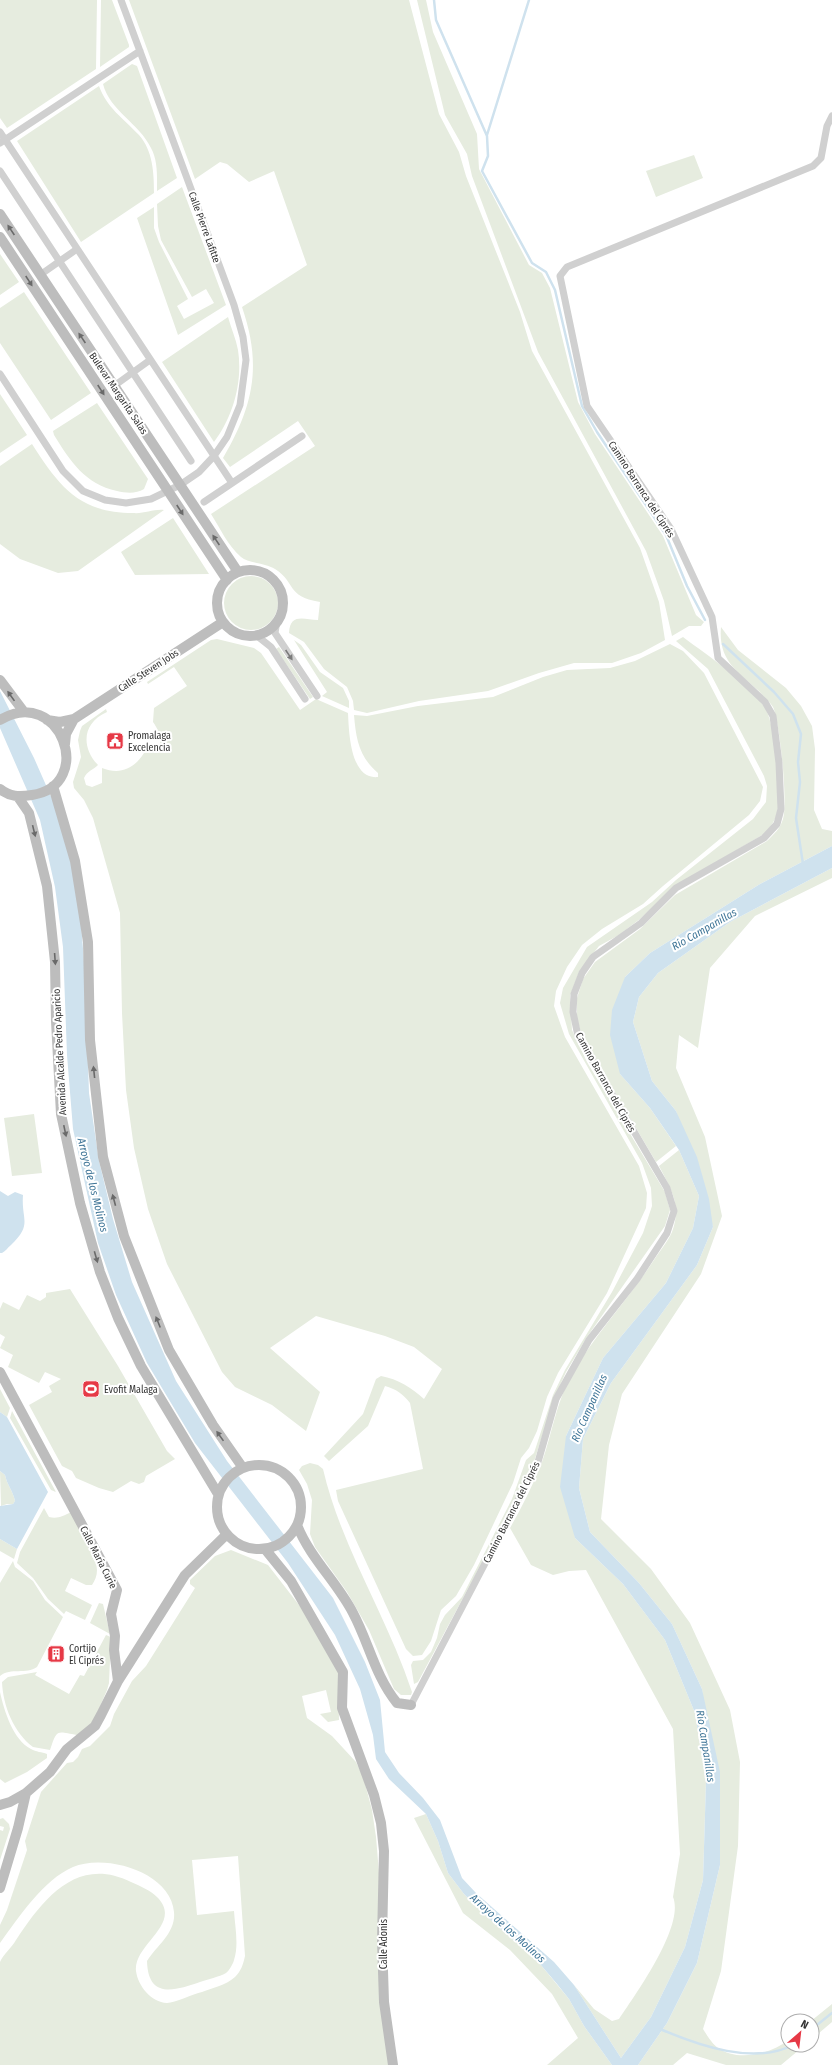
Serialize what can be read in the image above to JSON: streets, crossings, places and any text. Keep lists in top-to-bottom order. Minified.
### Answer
{"streets":{"street":["Calle Pierre Lafitte","Bulevar Margarita Salas","Camino Barranca del Ciprés","Calle Steven Jobs","Avenida Alcalde Pedro Aparicio","Calle María Curie","Calle Adonis"]},"crossings":[["Calle Pierre Lafitte","Bulevar Margarita Salas"],["Bulevar Margarita Salas","Calle Steven Jobs"],["Avenida Alcalde Pedro Aparicio","Calle Adonis"]],"water":["Río Campanillas","Arroyo de los Molinos"],"places":{"public building":["Promalaga Excelencia"],"sports":["Evofit Malaga"],"building":["Cortijo El Ciprés"]},"north":"top right"}
